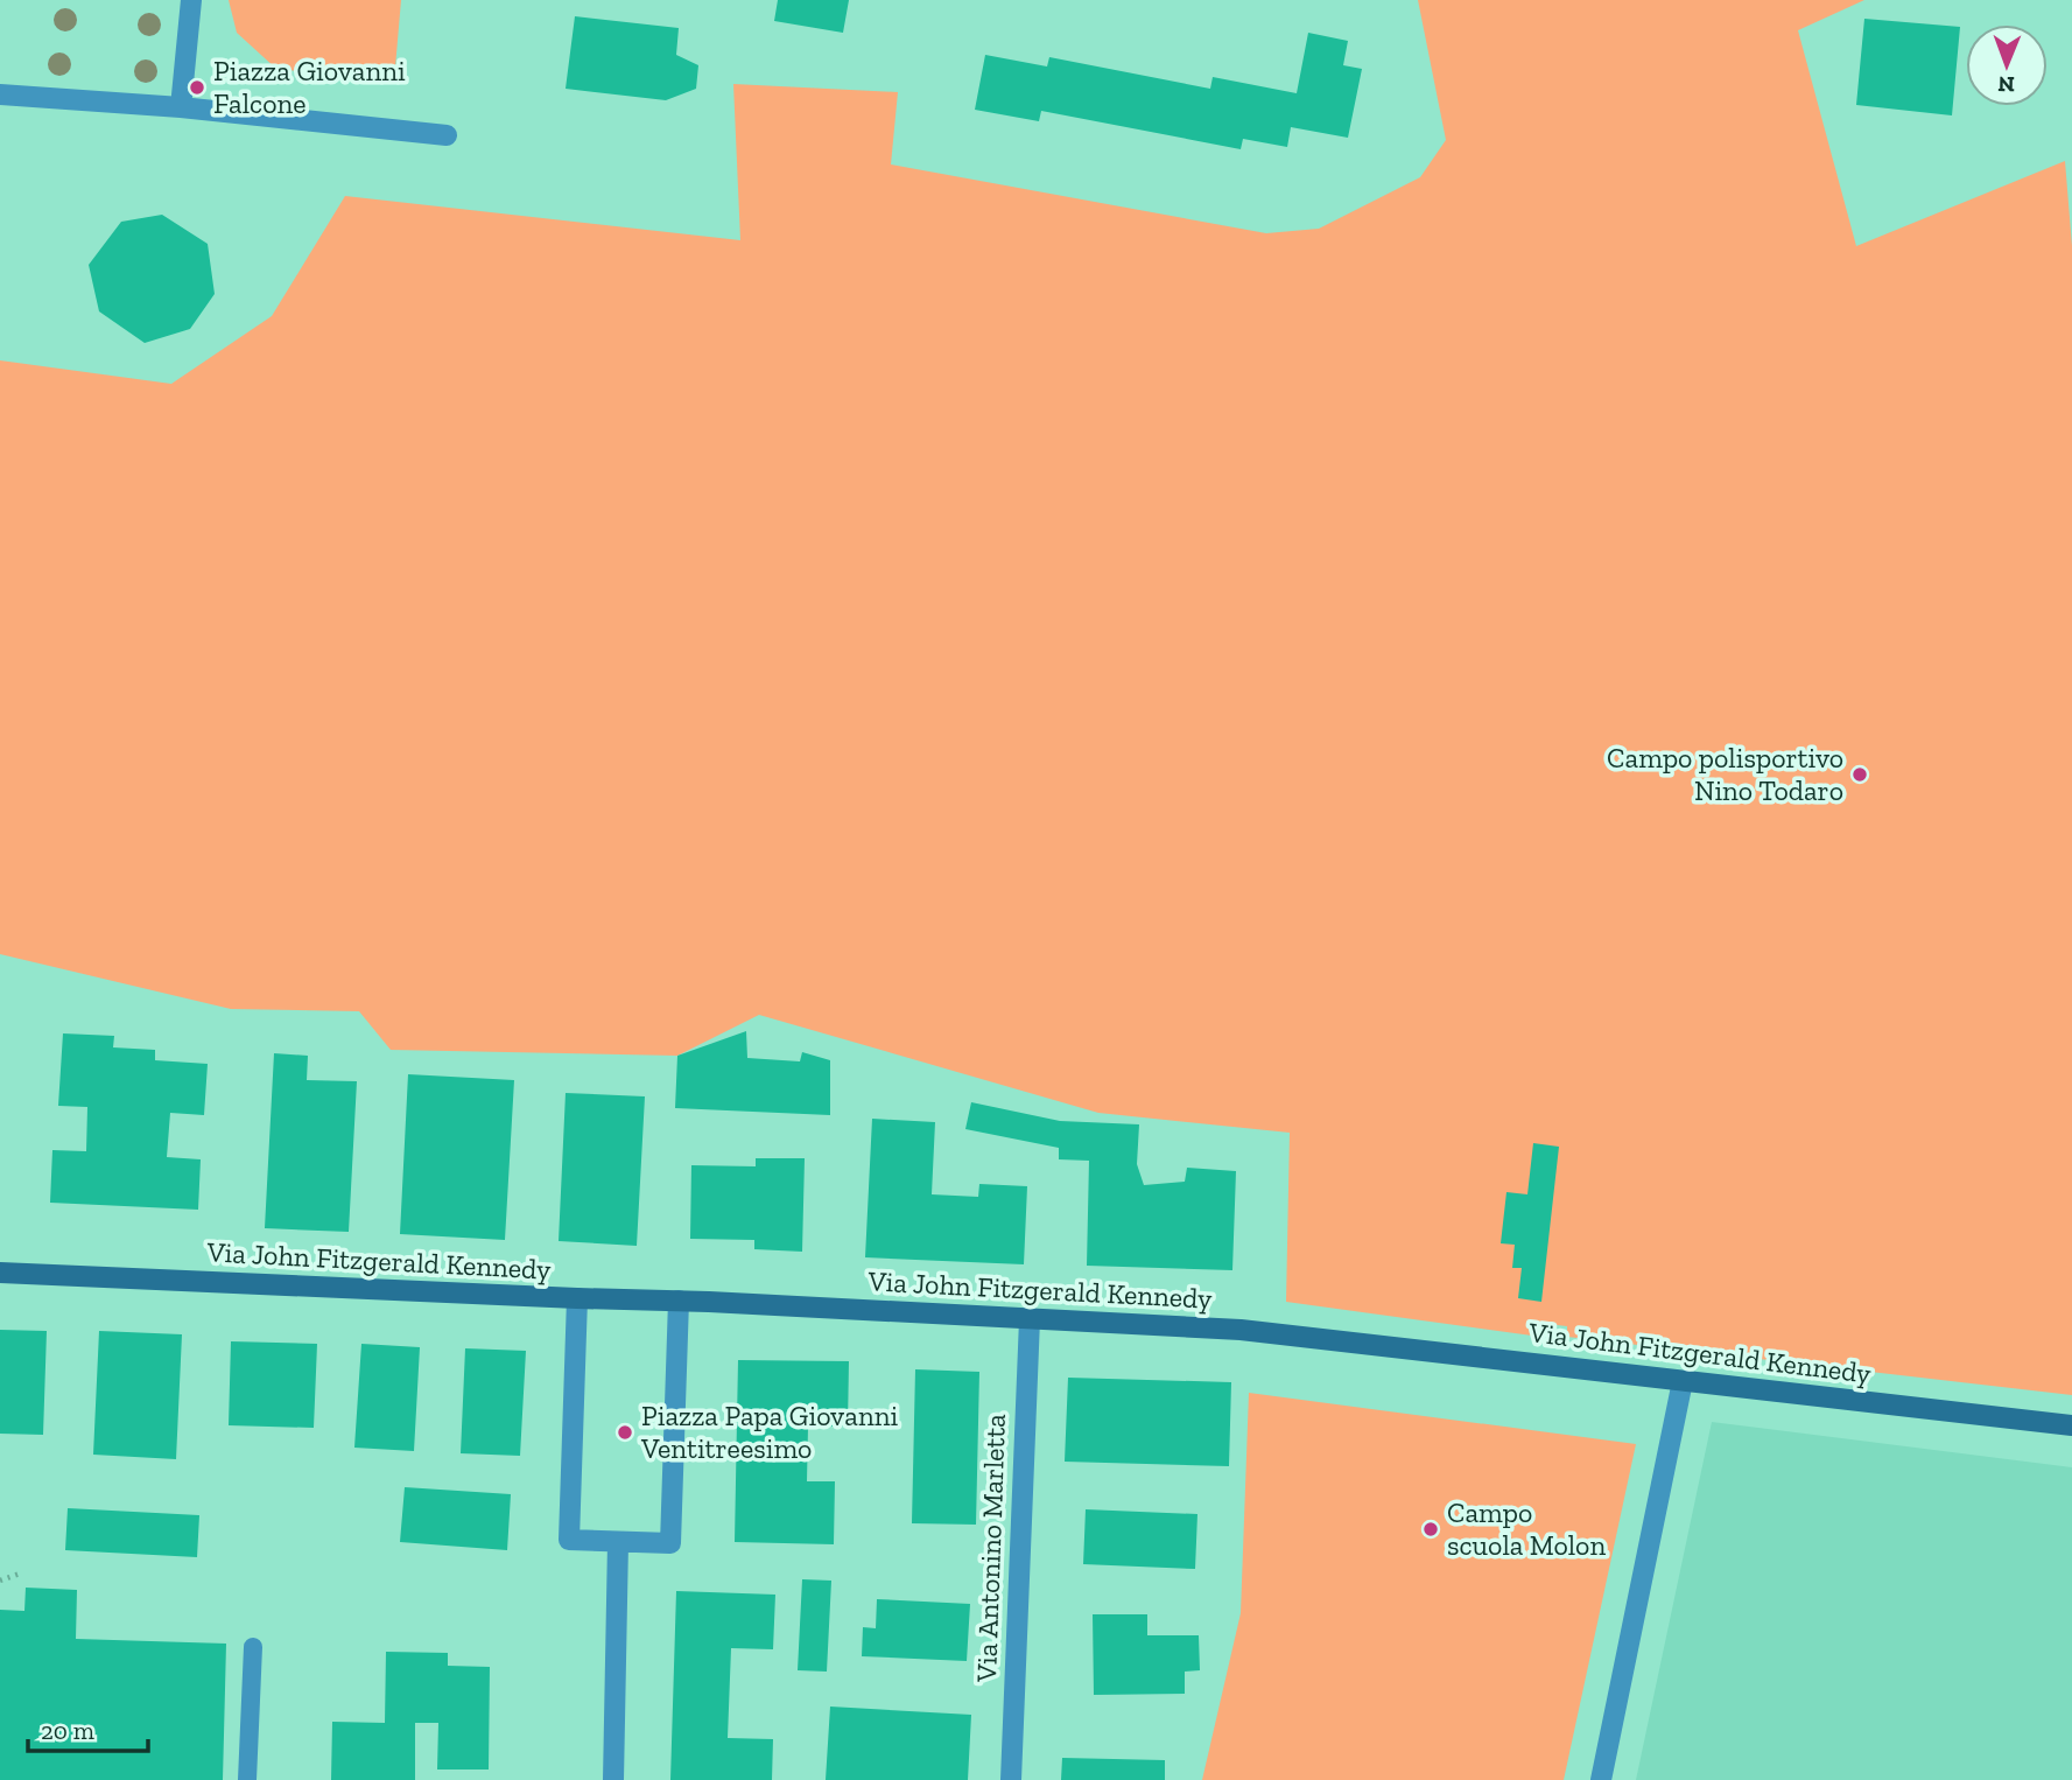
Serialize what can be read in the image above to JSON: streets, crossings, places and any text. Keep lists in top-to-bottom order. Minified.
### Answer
{"streets":{"street":["Via John Fitzgerald Kennedy","Via Antonino Marletta"]},"crossings":[["Via John Fitzgerald Kennedy","Via Antonino Marletta"]],"places":["Piazza Giovanni Falcone","Campo polisportivo Nino Todaro","Piazza Papa Giovanni Ventitreesimo","Campo scuola Molon"],"scale_bar":"20 m","north":"bottom"}
